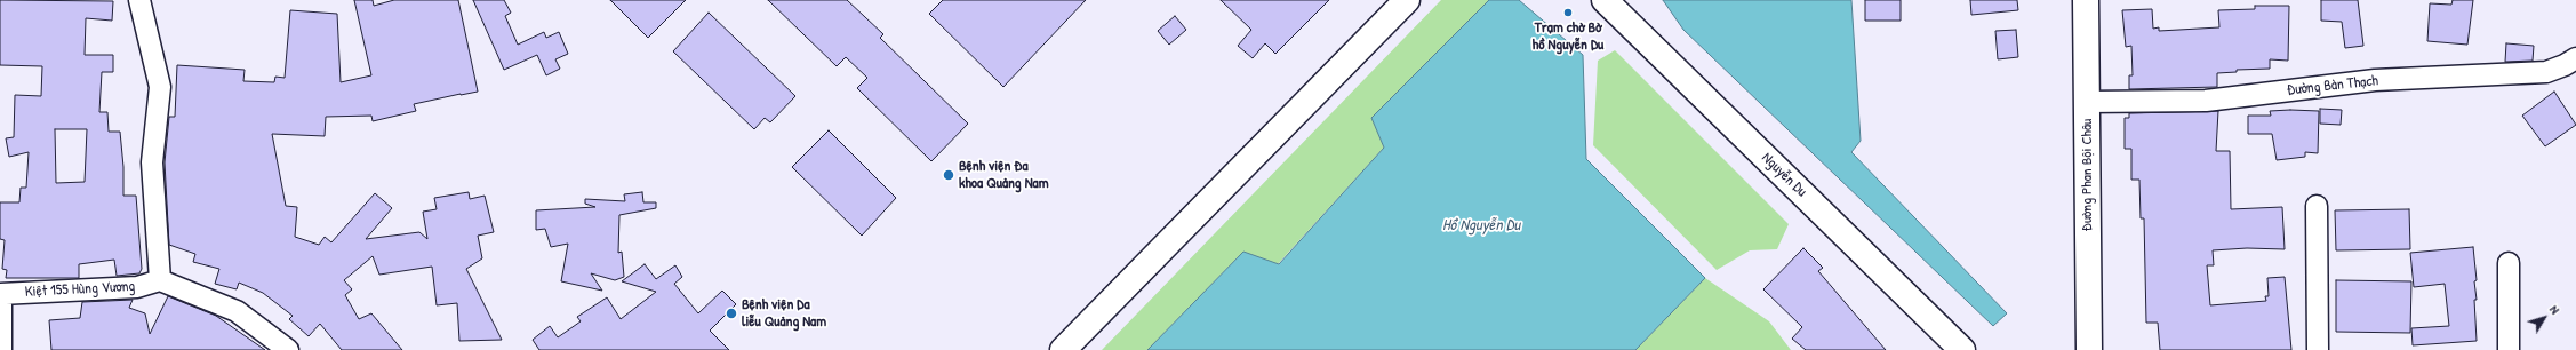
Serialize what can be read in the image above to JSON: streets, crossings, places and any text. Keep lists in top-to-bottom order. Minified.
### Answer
{"streets":{"street":["Đường Bàn Thạch","Nguyễn Du","Đường Phan Bội Châu","Kiệt 155 Hùng Vương"]},"crossings":[["Đường Bàn Thạch","Đường Phan Bội Châu"]],"water":["Hồ Nguyễn Du"],"places":["Trạm chờ Bờ hồ Nguyễn Du","Bệnh viện Đa khoa Quảng Nam","Bệnh viện Da liễu Quảng Nam"],"north":"top right"}
